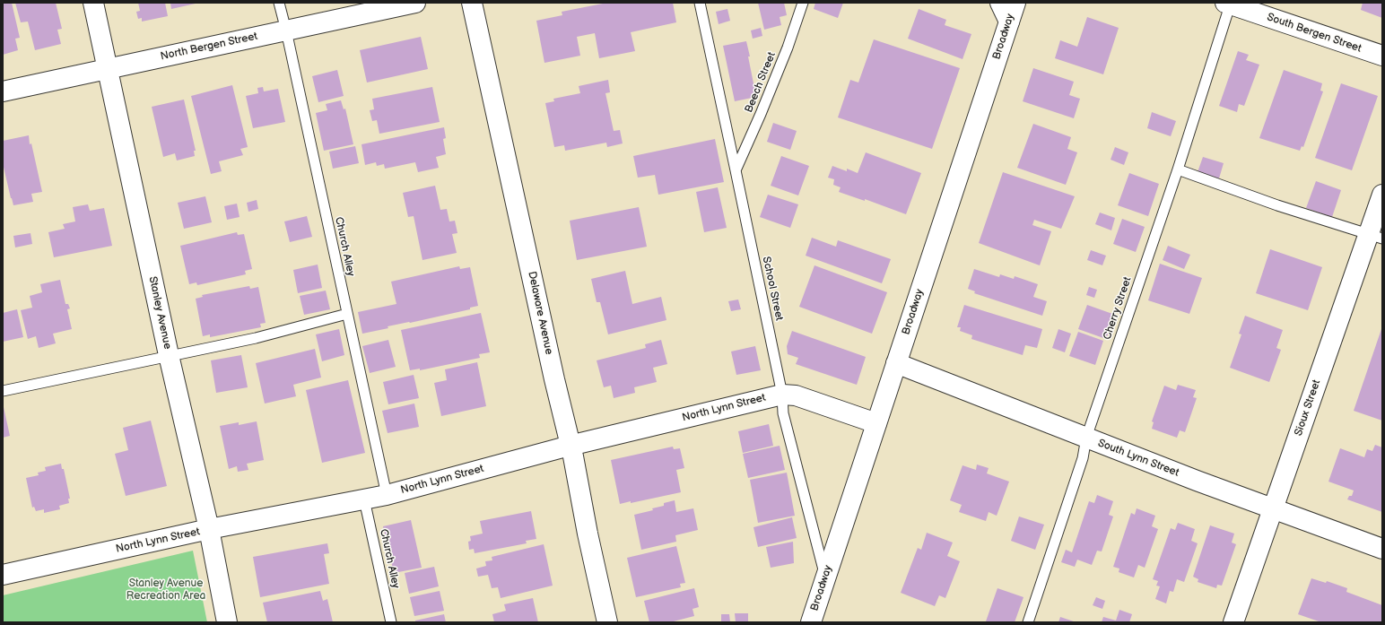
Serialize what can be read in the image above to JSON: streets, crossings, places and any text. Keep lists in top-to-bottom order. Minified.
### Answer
{"streets":{"street":["South Bergen Street","Broadway","North Bergen Street","Stanley Avenue","Delaware Avenue","North Lynn Street","Sioux Street","South Lynn Street"],"lane":["Beech Street","Church Alley","School Street","Cherry Street"]},"crossings":[["South Bergen Street","Cherry Street"],["Broadway","School Street"],["Broadway","North Lynn Street"],["Broadway","South Lynn Street"],["North Bergen Street","Church Alley"],["North Bergen Street","Stanley Avenue"],["Beech Street","School Street"],["Church Alley","North Lynn Street"],["School Street","North Lynn Street"],["Cherry Street","South Lynn Street"],["Stanley Avenue","North Lynn Street"],["Delaware Avenue","North Lynn Street"],["Sioux Street","South Lynn Street"]],"parks":["Stanley Avenue Recreation Area"]}
